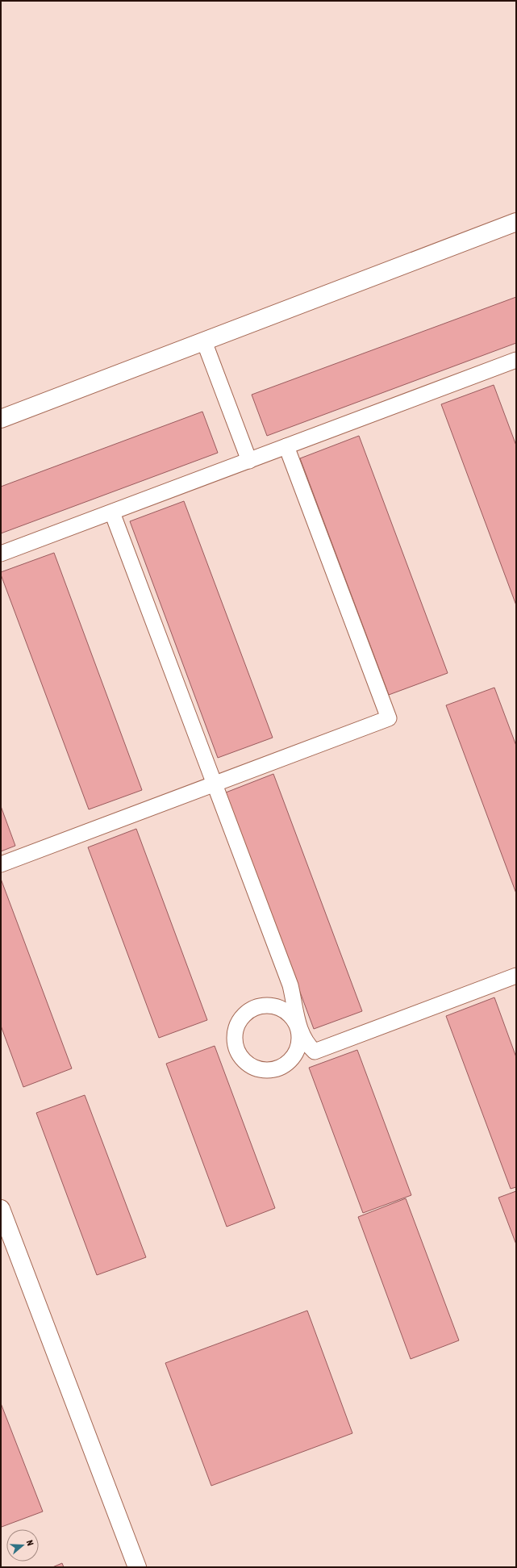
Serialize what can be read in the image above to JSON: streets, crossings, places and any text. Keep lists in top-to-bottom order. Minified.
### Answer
{"north":"right"}
